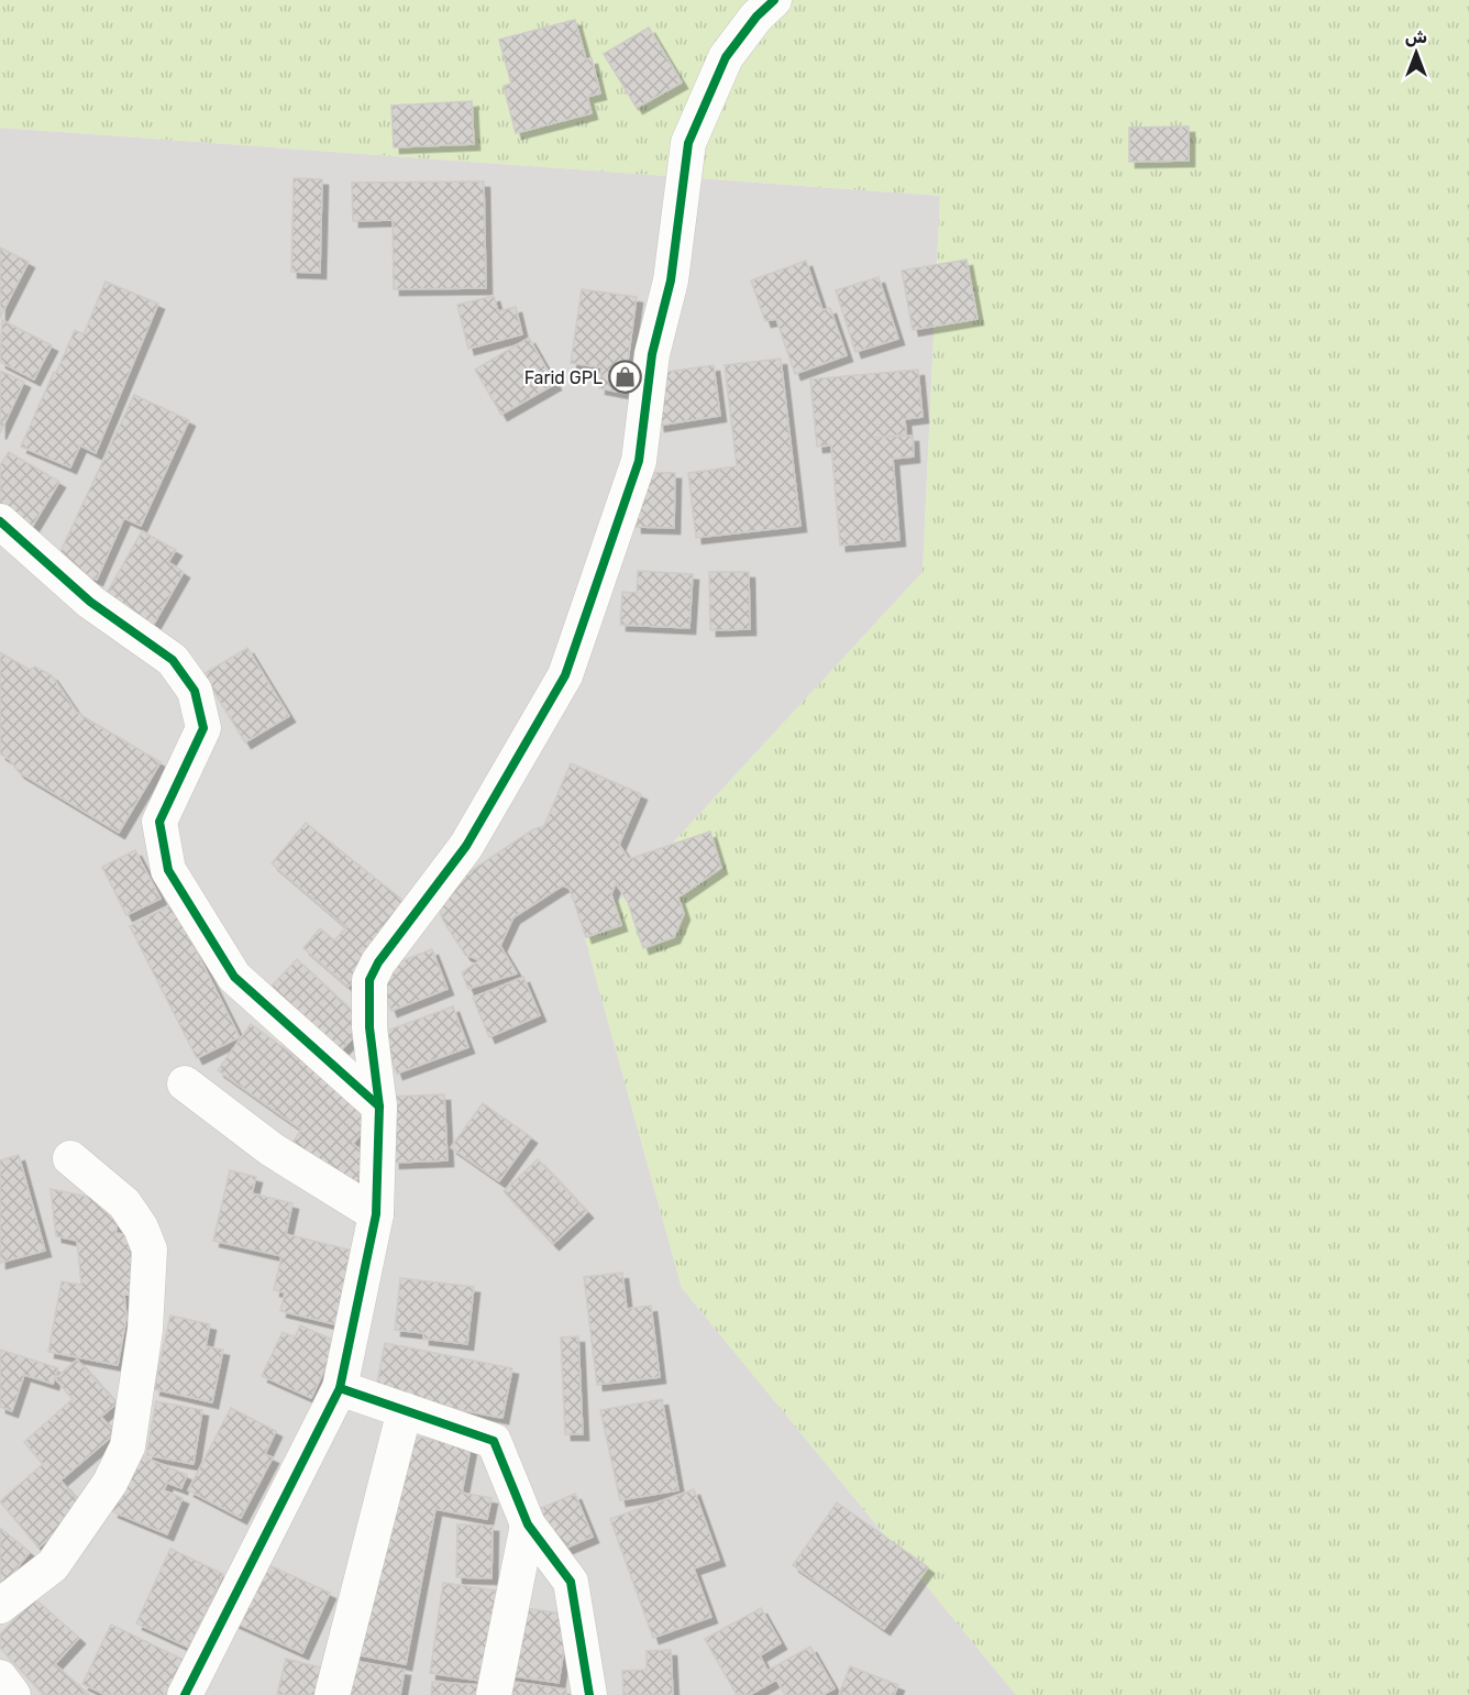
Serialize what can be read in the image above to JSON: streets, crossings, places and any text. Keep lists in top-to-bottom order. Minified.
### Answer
{"places":{"shop":["Farid GPL"]},"north":"top"}
